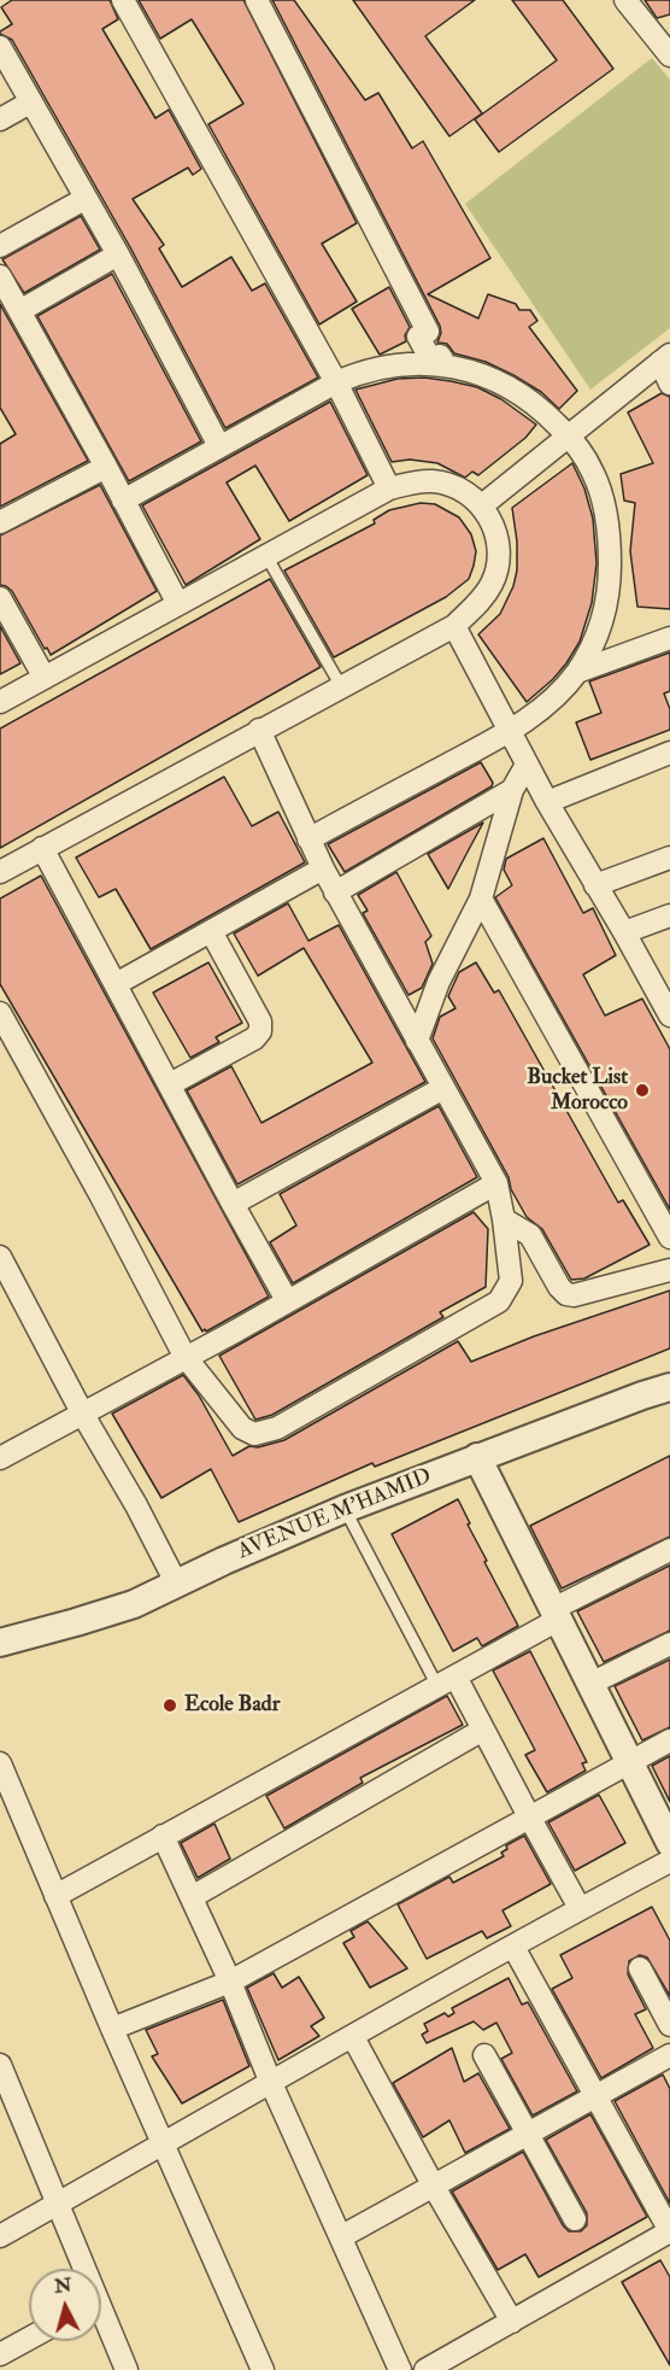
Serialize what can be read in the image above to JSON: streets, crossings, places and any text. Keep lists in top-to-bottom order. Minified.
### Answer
{"streets":{"street":["AVENUE M'HAMID"]},"places":["Bucket List Morocco","Ecole Badr"],"north":"top"}
